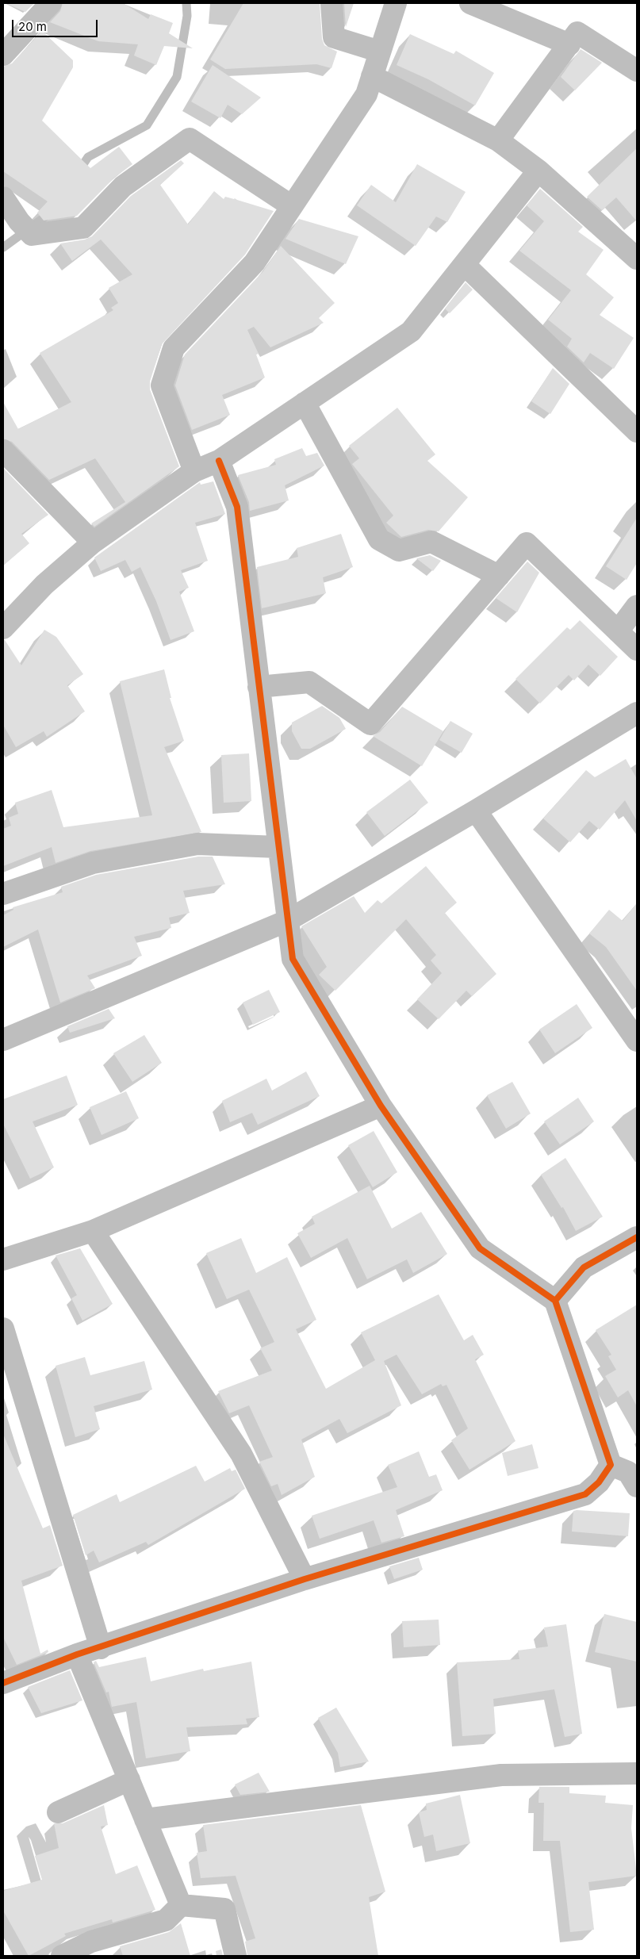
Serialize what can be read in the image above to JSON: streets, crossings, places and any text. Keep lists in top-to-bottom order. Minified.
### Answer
{"scale_bar":"20 m"}
